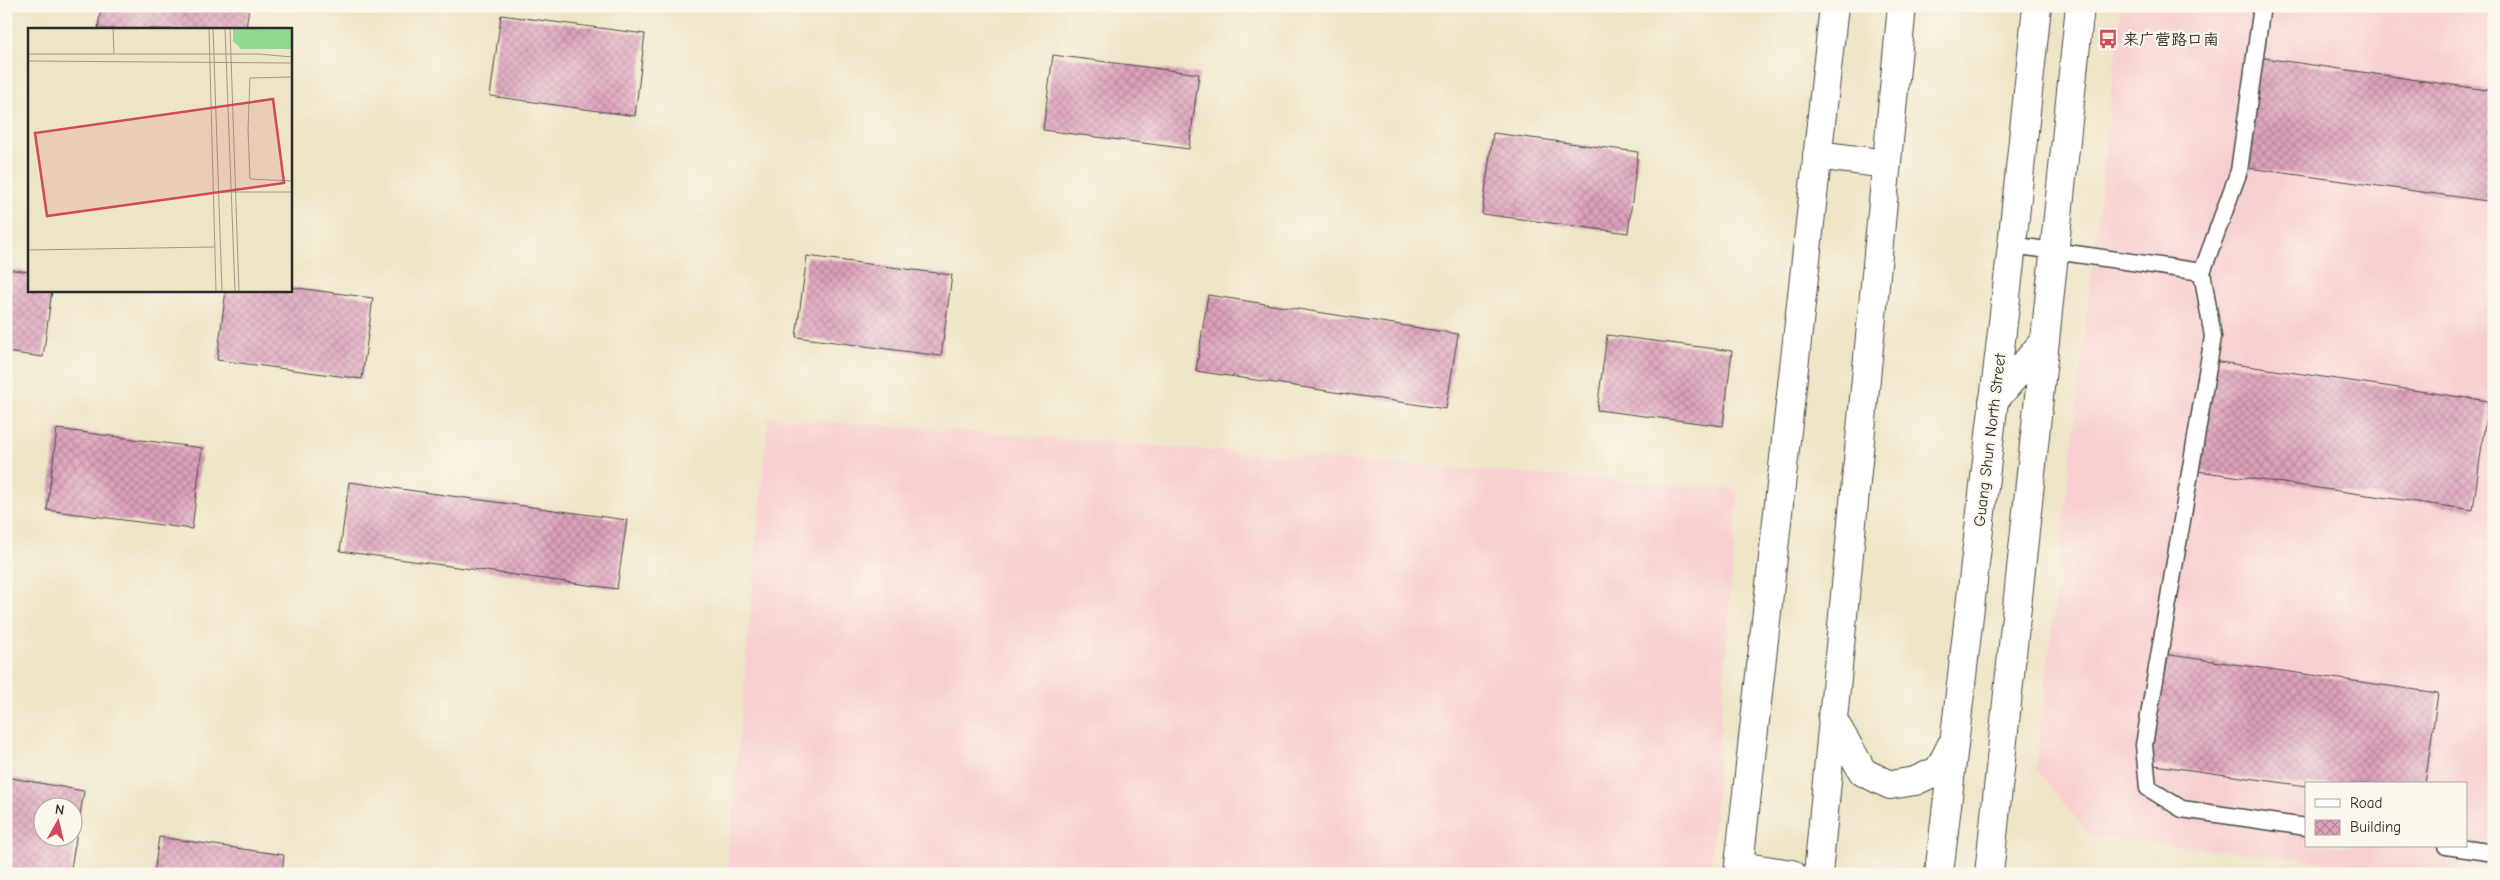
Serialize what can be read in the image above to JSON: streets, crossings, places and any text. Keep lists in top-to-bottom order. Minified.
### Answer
{"streets":{"main road":["Guang Shun North Street"]},"places":{"bus stop":["来广营路口南"]},"legend":["Road","Building"],"north":"top"}
